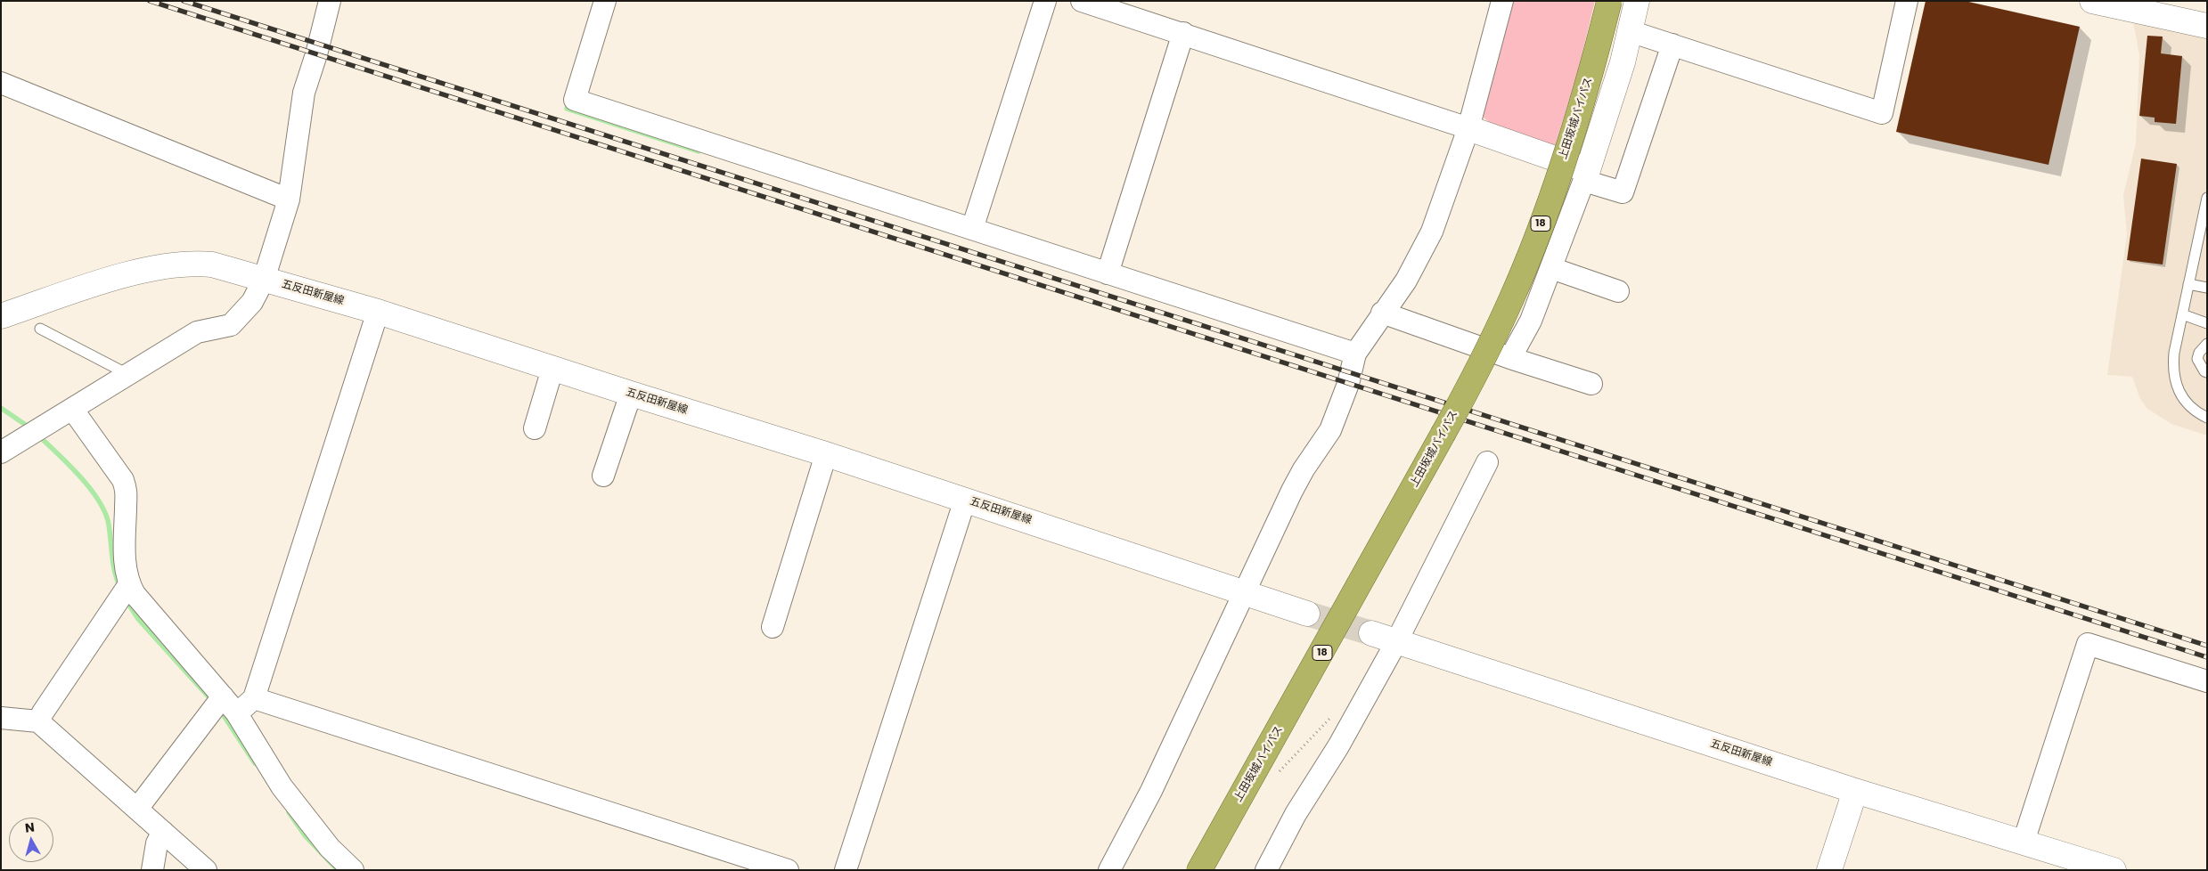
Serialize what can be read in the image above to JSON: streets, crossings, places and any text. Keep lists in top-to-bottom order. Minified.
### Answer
{"streets":{"highway":["上田坂城バイパス","18"],"street":["五反田新屋線"]},"north":"top"}
